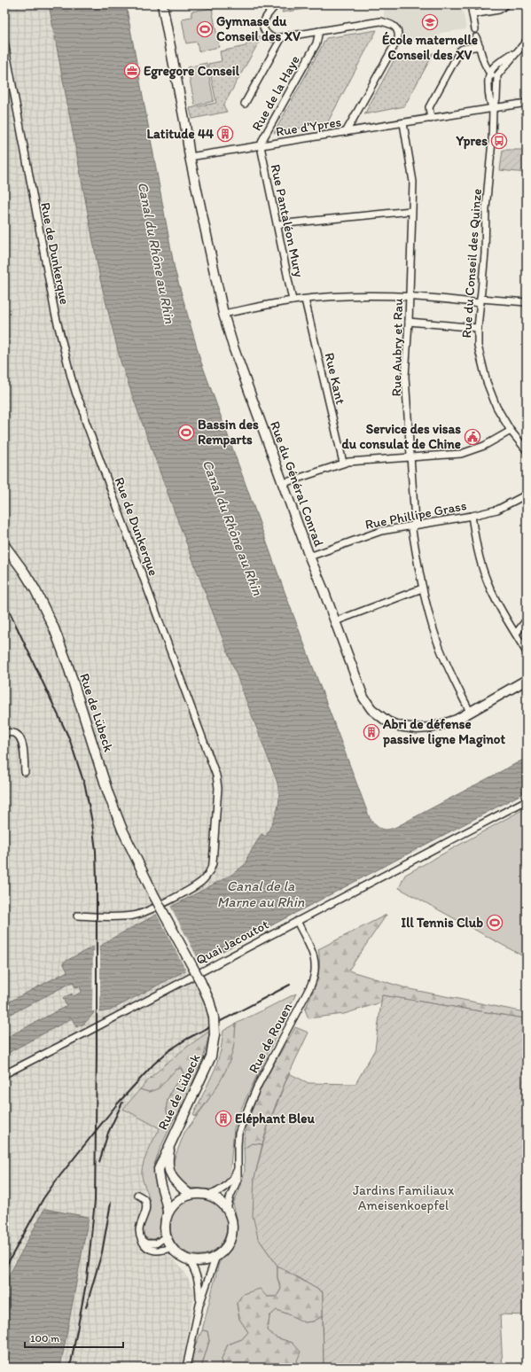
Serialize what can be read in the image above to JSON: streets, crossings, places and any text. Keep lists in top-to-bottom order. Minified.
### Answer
{"streets":{"main road":["Rue du Général Conrad","Rue de Lübeck"],"street":["Rue de la Haye","Rue d'Ypres","Rue Pantaléon Mury","Rue de Dunkerque","Rue du Conseil des Quinze","Rue Aubry et Rau","Rue Kant","Rue Phillipe Grass","Quai Jacoutot","Rue de Rouen"]},"crossings":[["Rue de la Haye","Rue d'Ypres"],["Rue de la Haye","Rue Pantaléon Mury"],["Rue d'Ypres","Rue Pantaléon Mury"],["Rue d'Ypres","Rue du Conseil des Quinze"],["Rue d'Ypres","Rue Aubry et Rau"],["Rue d'Ypres","Rue du Général Conrad"],["Rue Aubry et Rau","Rue du Général Conrad"],["Rue Aubry et Rau","Rue Phillipe Grass"],["Rue du Général Conrad","Rue Phillipe Grass"],["Rue de Lübeck","Rue de Rouen"],["Quai Jacoutot","Rue de Rouen"]],"water":["Canal du Rhône au Rhin","Canal de la Marne au Rhin"],"parks":["Jardins Familiaux Ameisenkoepfel"],"places":{"school or university":["École maternelle Conseil des XV"],"sports":["Gymnase du Conseil des XV","Bassin des Remparts","Ill Tennis Club"],"office":["Egregore Conseil"],"building":["Latitude 44","Abri de défense passive ligne Maginot","Eléphant Bleu"],"bus stop":["Ypres"],"public building":["Service des visas du consulat de Chine"]},"scale_bar":"100 m"}
